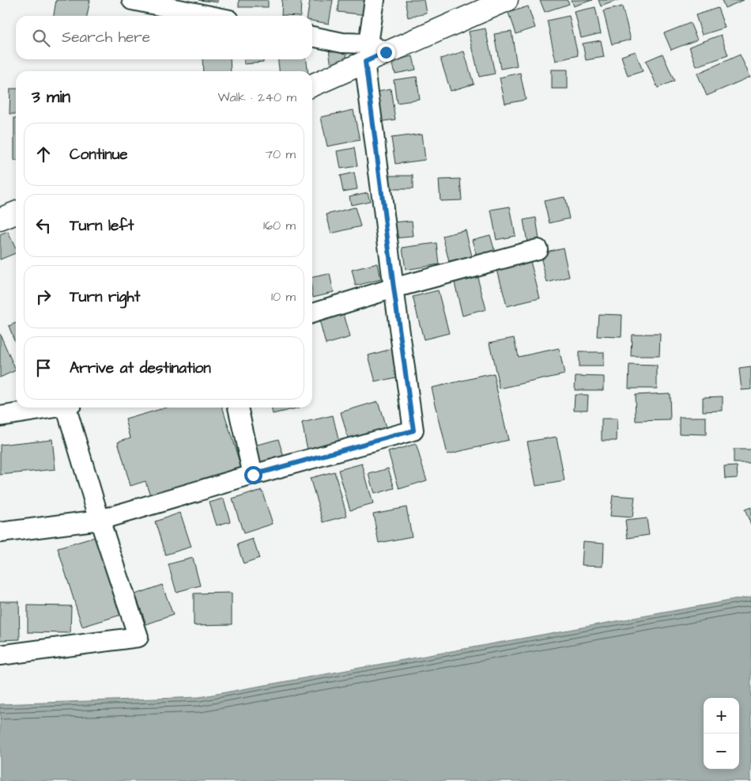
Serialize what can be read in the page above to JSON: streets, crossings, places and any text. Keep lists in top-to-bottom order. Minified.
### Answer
{"page":{"search":"Search here","heading":["3 min","Walk · 240 m"],"list":[["Continue","70 m"],["Turn left","160 m"],["Turn right","10 m"],"Arrive at destination"],"map_buttons":["+","−"]}}
